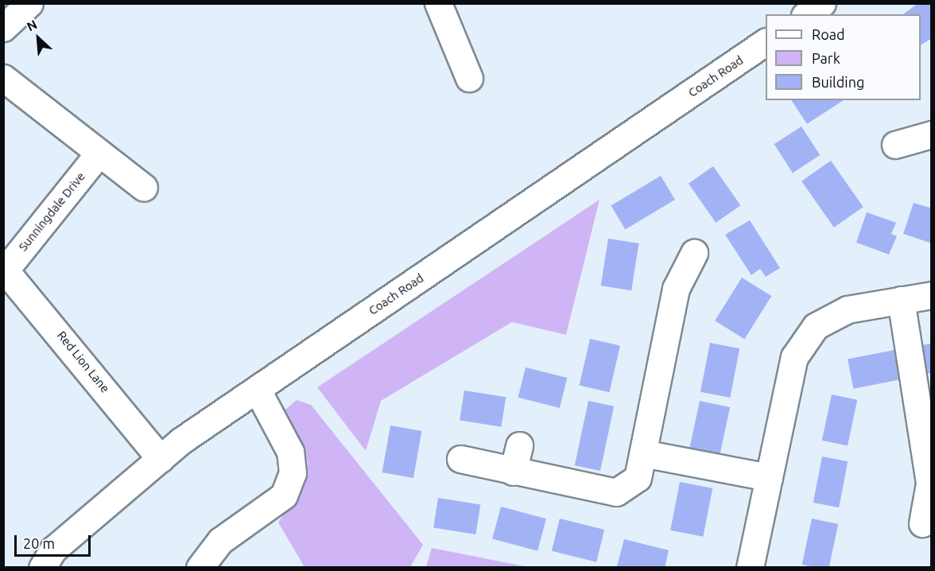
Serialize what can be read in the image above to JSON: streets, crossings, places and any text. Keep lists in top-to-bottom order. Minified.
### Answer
{"streets":{"street":["Coach Road","Sunningdale Drive","Red Lion Lane"]},"crossings":[["Coach Road","Red Lion Lane"],["Sunningdale Drive","Red Lion Lane"]],"legend":["Road","Park","Building"],"scale_bar":"20 m","north":"top left"}
